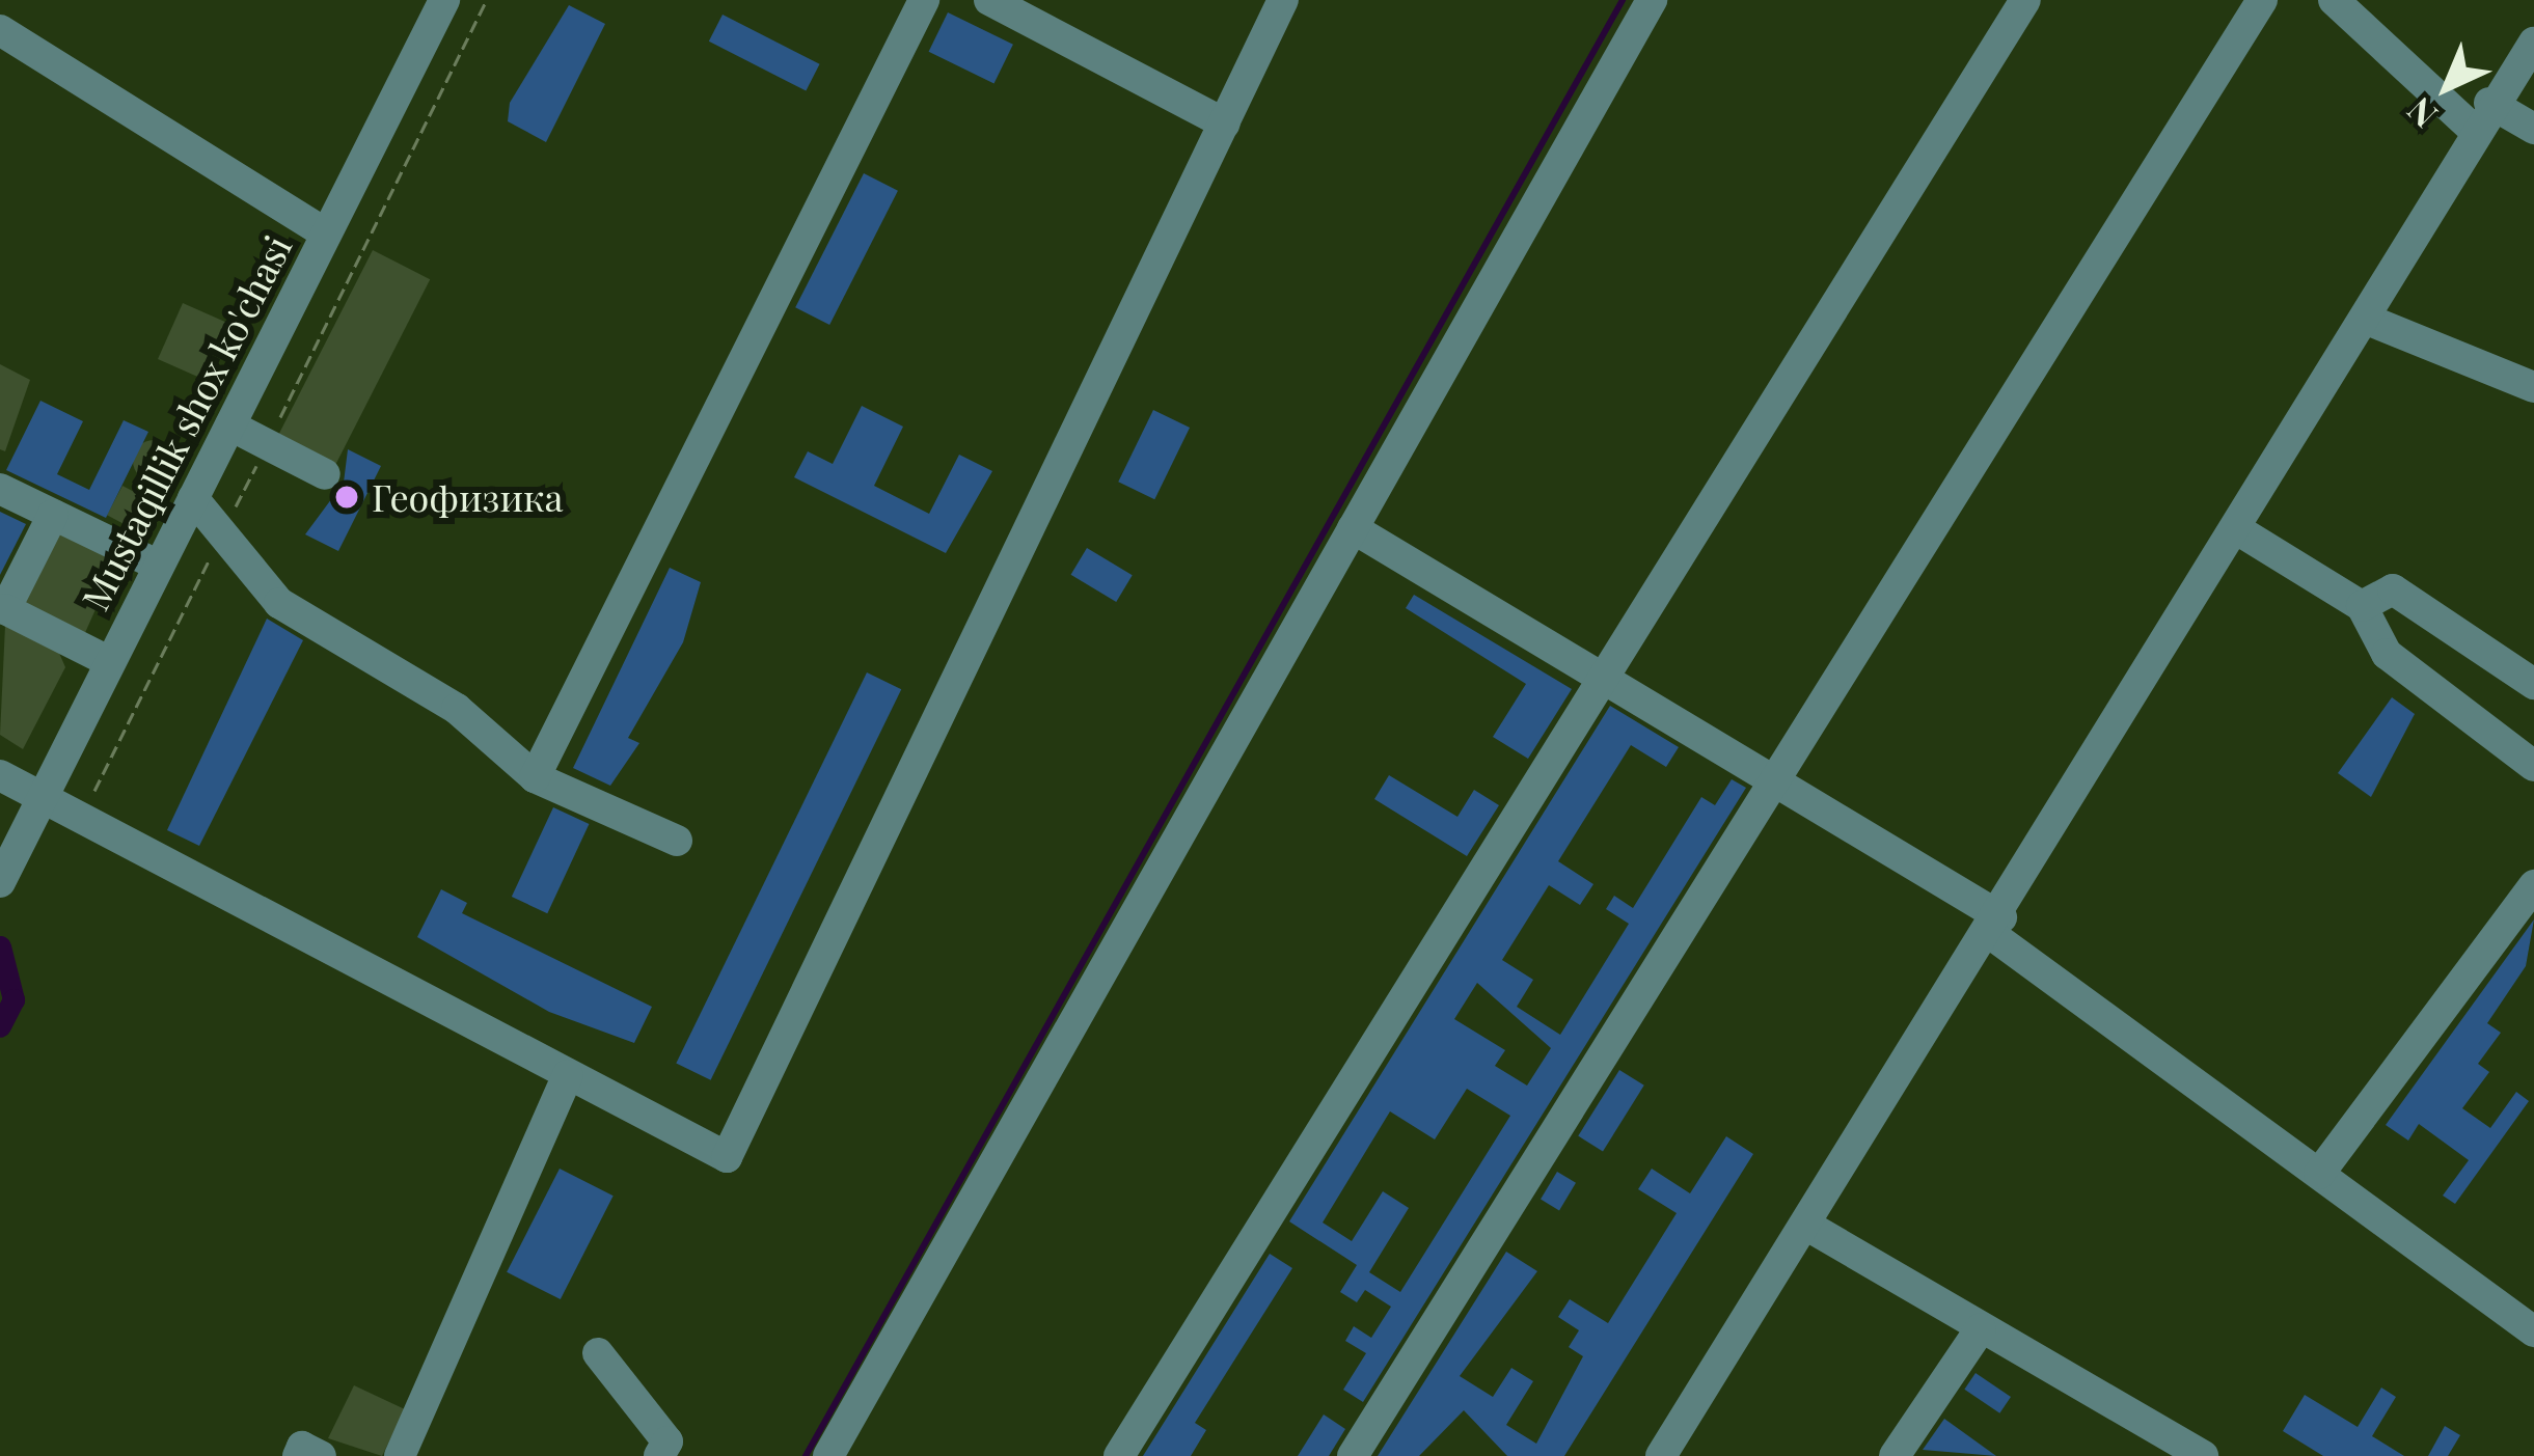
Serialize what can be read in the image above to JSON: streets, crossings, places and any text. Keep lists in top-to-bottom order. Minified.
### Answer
{"streets":{"street":["Mustaqillik shox ko'chasi"]},"places":["Геофизика"],"north":"bottom left"}
